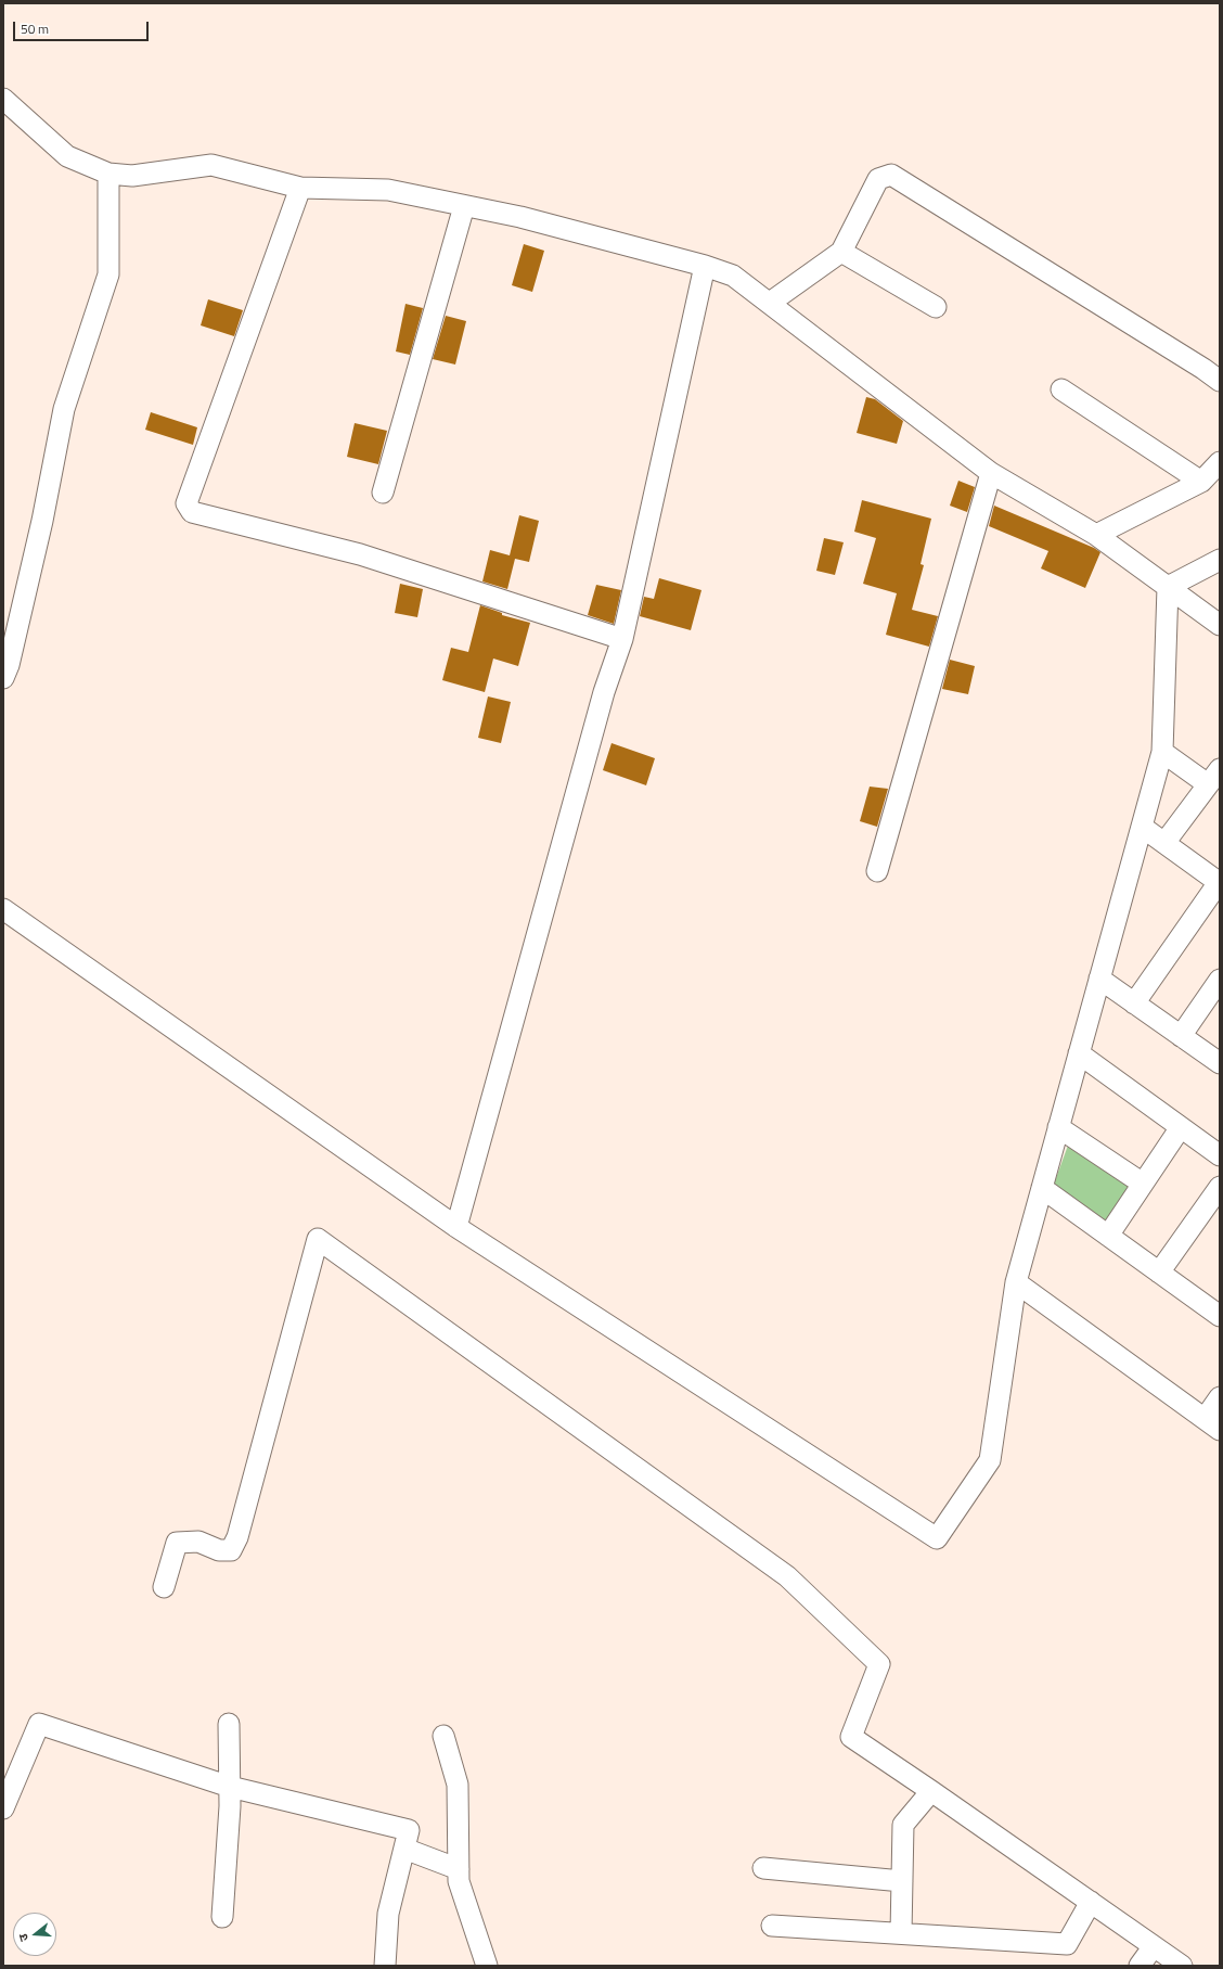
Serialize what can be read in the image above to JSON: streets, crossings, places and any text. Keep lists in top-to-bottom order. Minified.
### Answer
{"scale_bar":"50 m","north":"left"}
